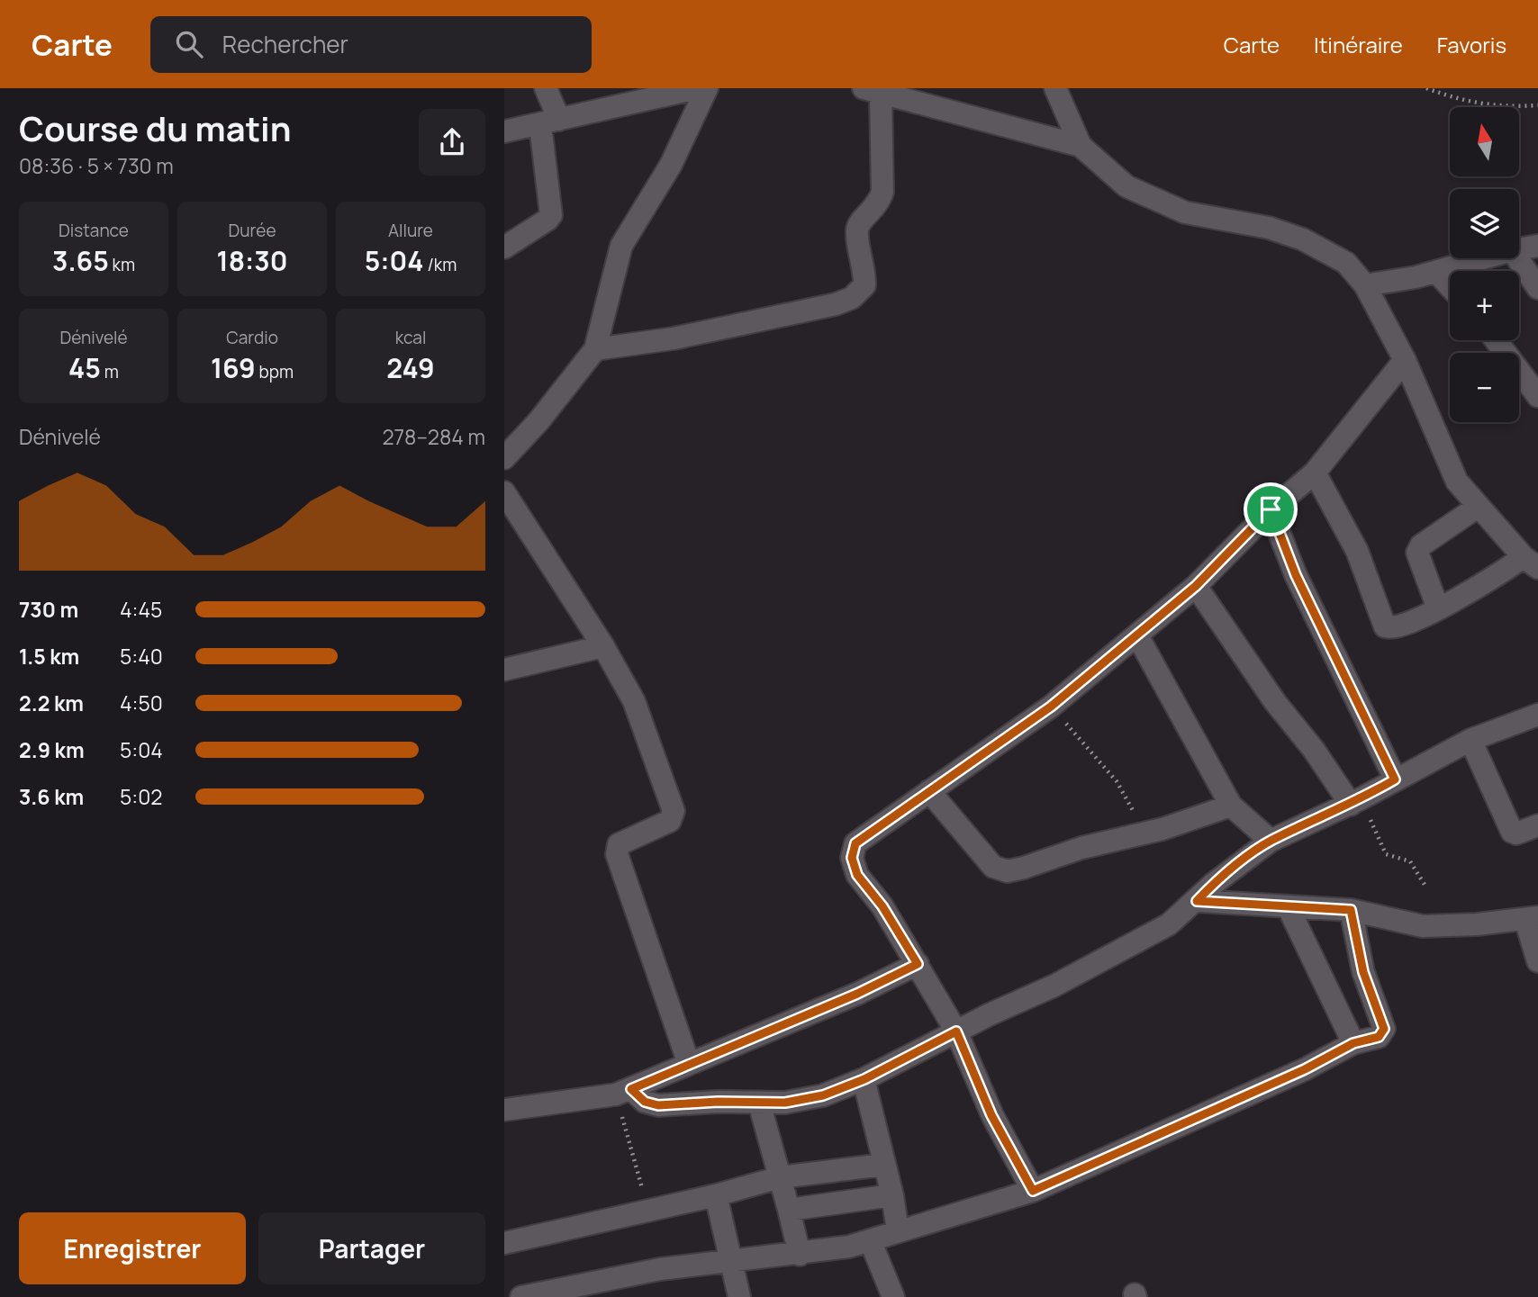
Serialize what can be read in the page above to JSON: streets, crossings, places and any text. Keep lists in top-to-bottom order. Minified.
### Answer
{"north":"top","page":{"header":"Carte","search":"Rechercher","nav":["Carte","Itinéraire","Favoris"],"heading":["Course du matin","08:36 · 5 × 730 m"],"map_buttons":["+","−"],"stats":[["Distance","3.65 km"],["Durée","18:30"],["Allure","5:04 /km"],["Dénivelé","45 m"],["Cardio","169 bpm"],["kcal","249"]],"chart":["Dénivelé","278–284 m"],"list":[{"name":"730 m","note":"4:45"},{"name":"1.5 km","note":"5:40"},{"name":"2.2 km","note":"4:50"},{"name":"2.9 km","note":"5:04"},{"name":"3.6 km","note":"5:02"}],"buttons":["Enregistrer","Partager"]}}
